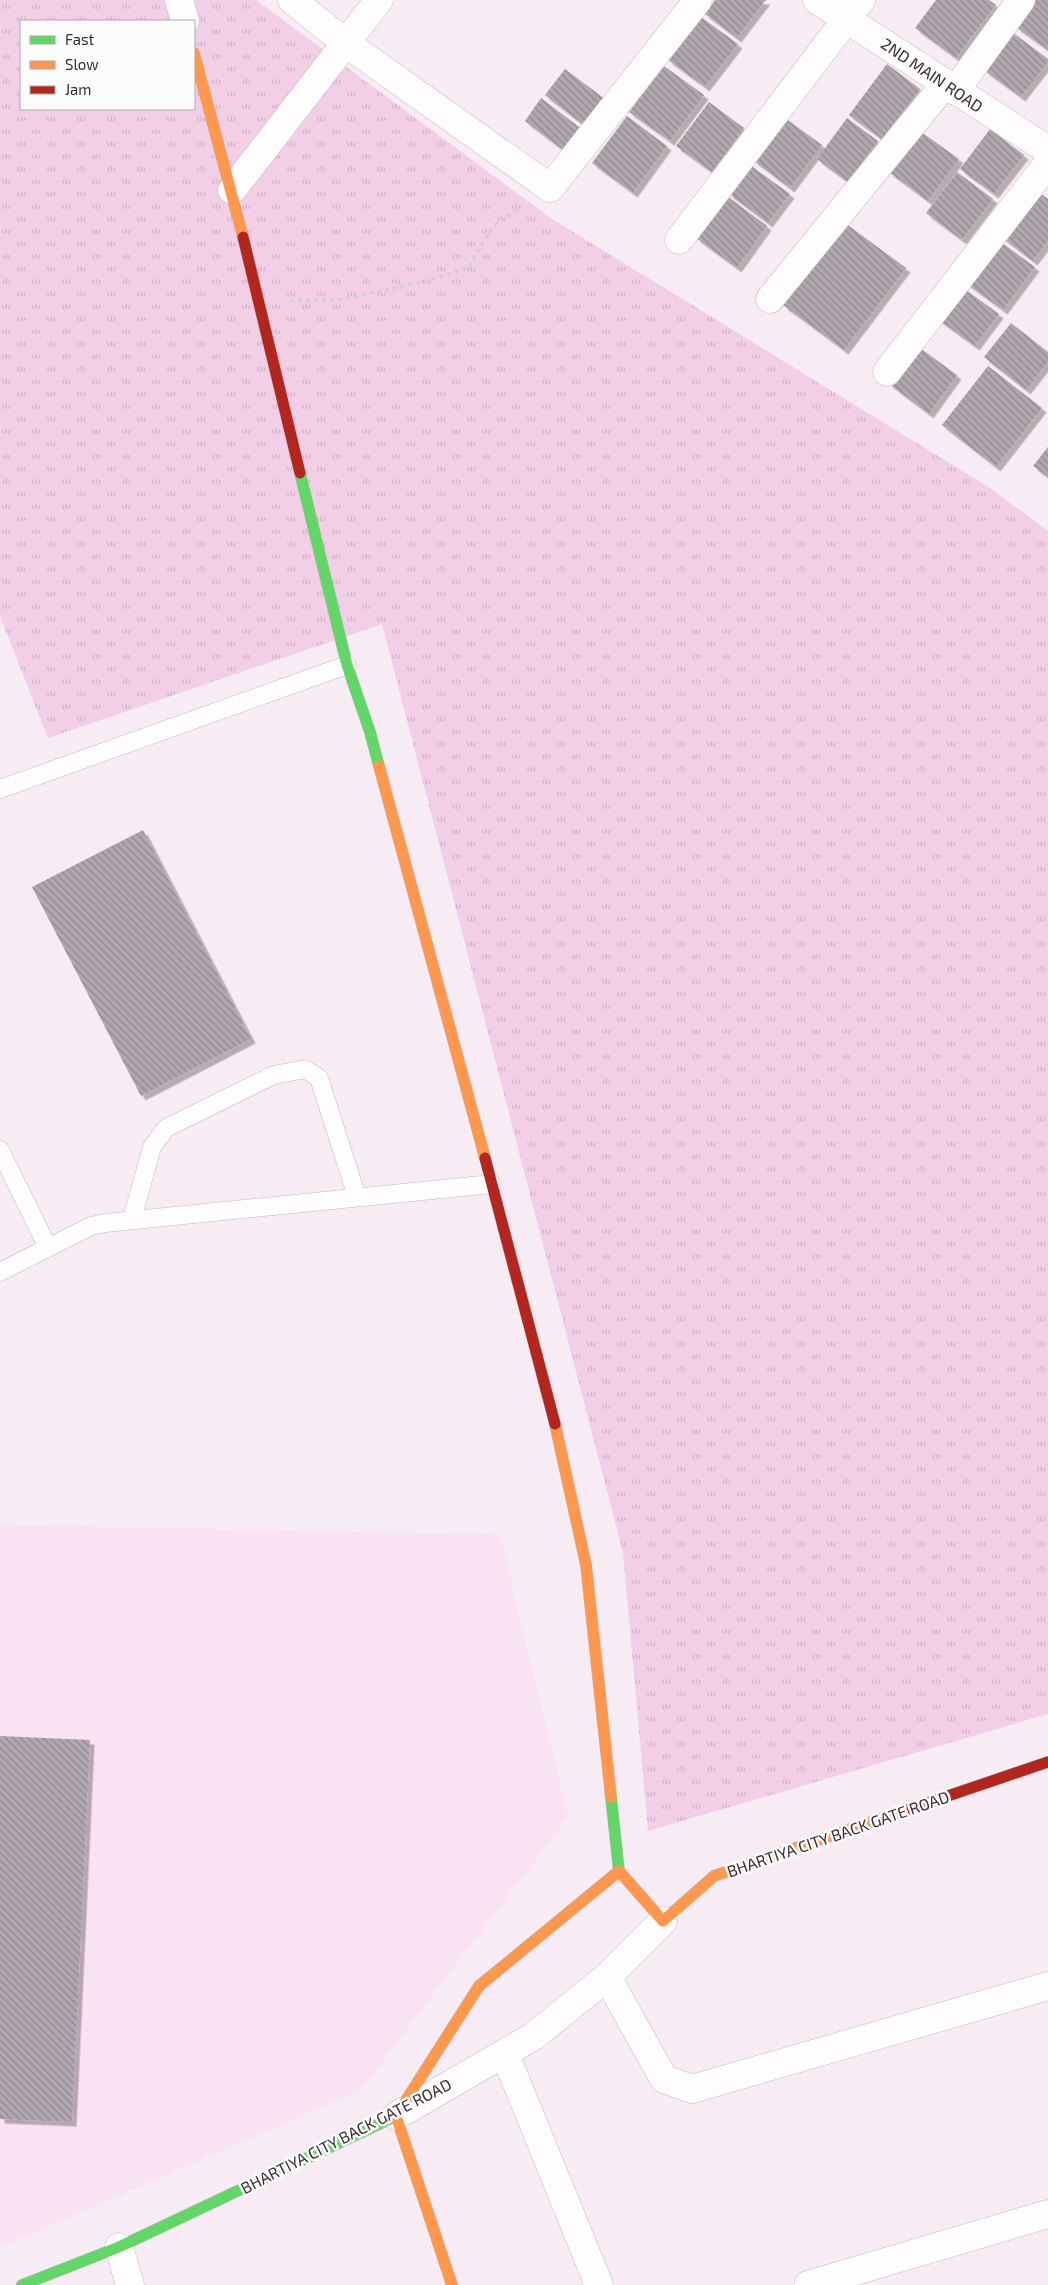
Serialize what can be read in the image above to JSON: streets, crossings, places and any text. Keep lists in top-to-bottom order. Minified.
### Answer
{"streets":{"street":["2ND MAIN ROAD","BHARTIYA CITY BACK GATE ROAD"]},"legend":["Fast","Slow","Jam"]}
